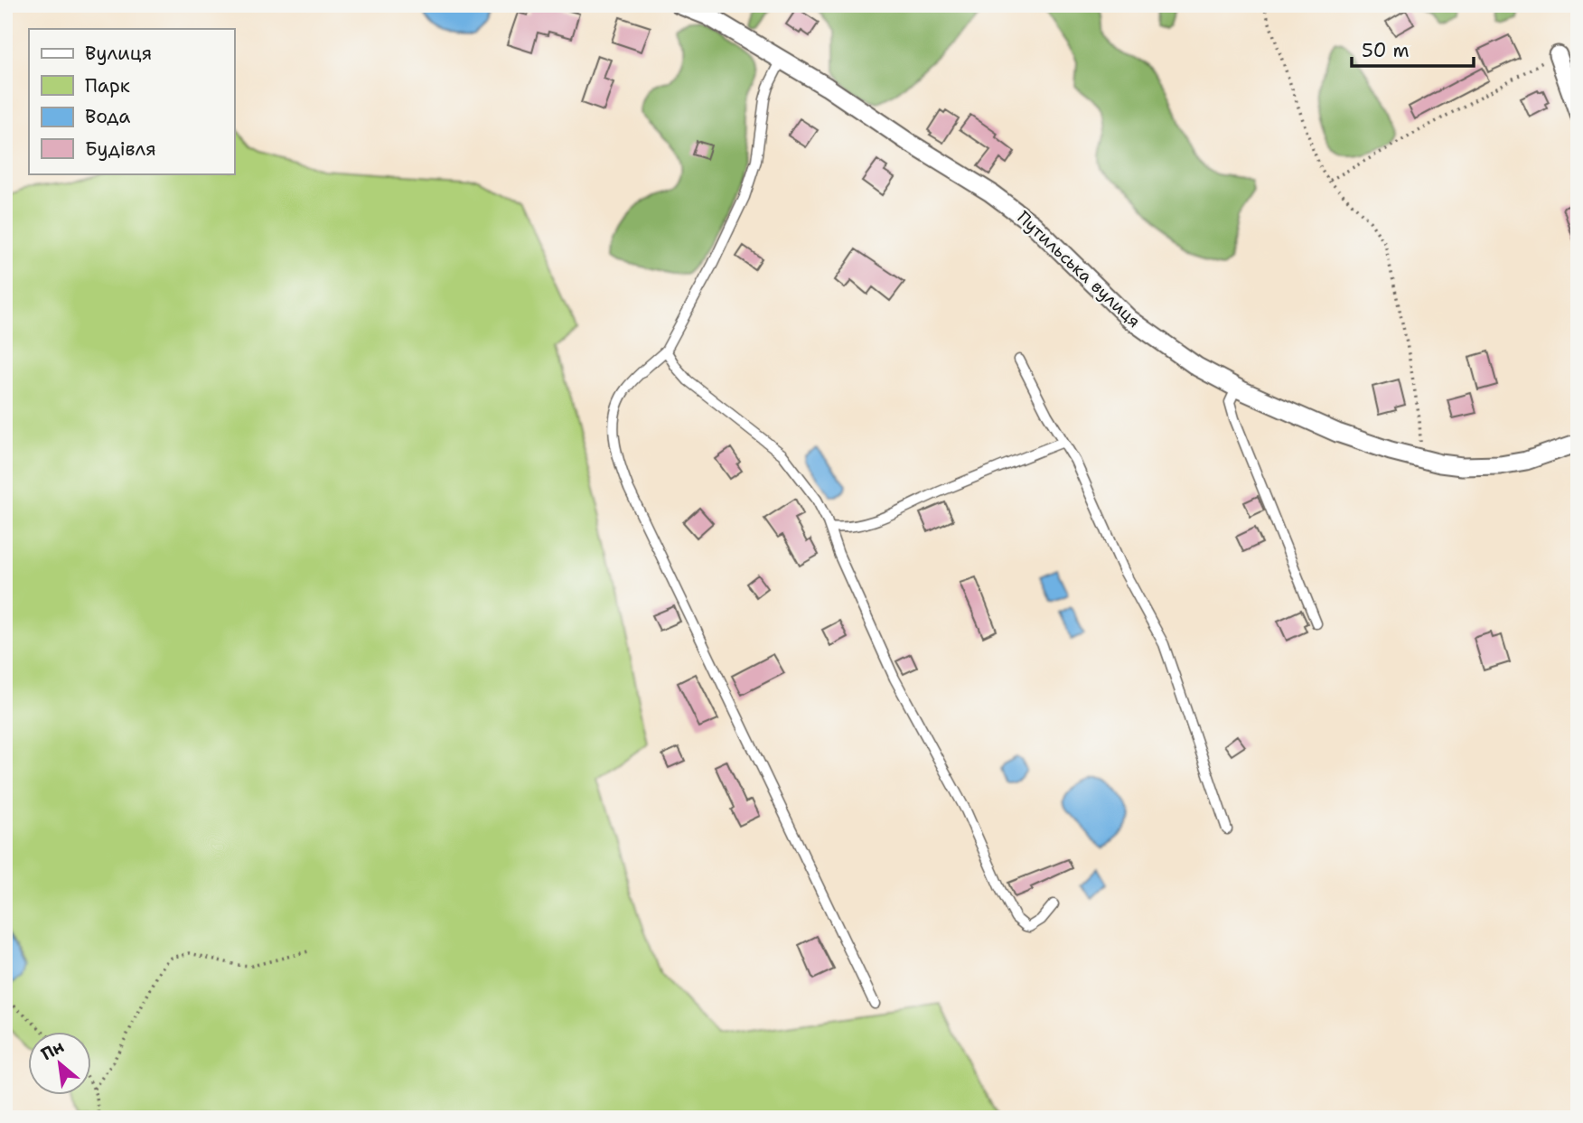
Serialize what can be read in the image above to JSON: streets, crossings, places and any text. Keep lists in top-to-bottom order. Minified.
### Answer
{"streets":{"street":["Путильська вулиця"]},"legend":["Вулиця","Парк","Вода","Будівля"],"scale_bar":"50 m","north":"top left"}
